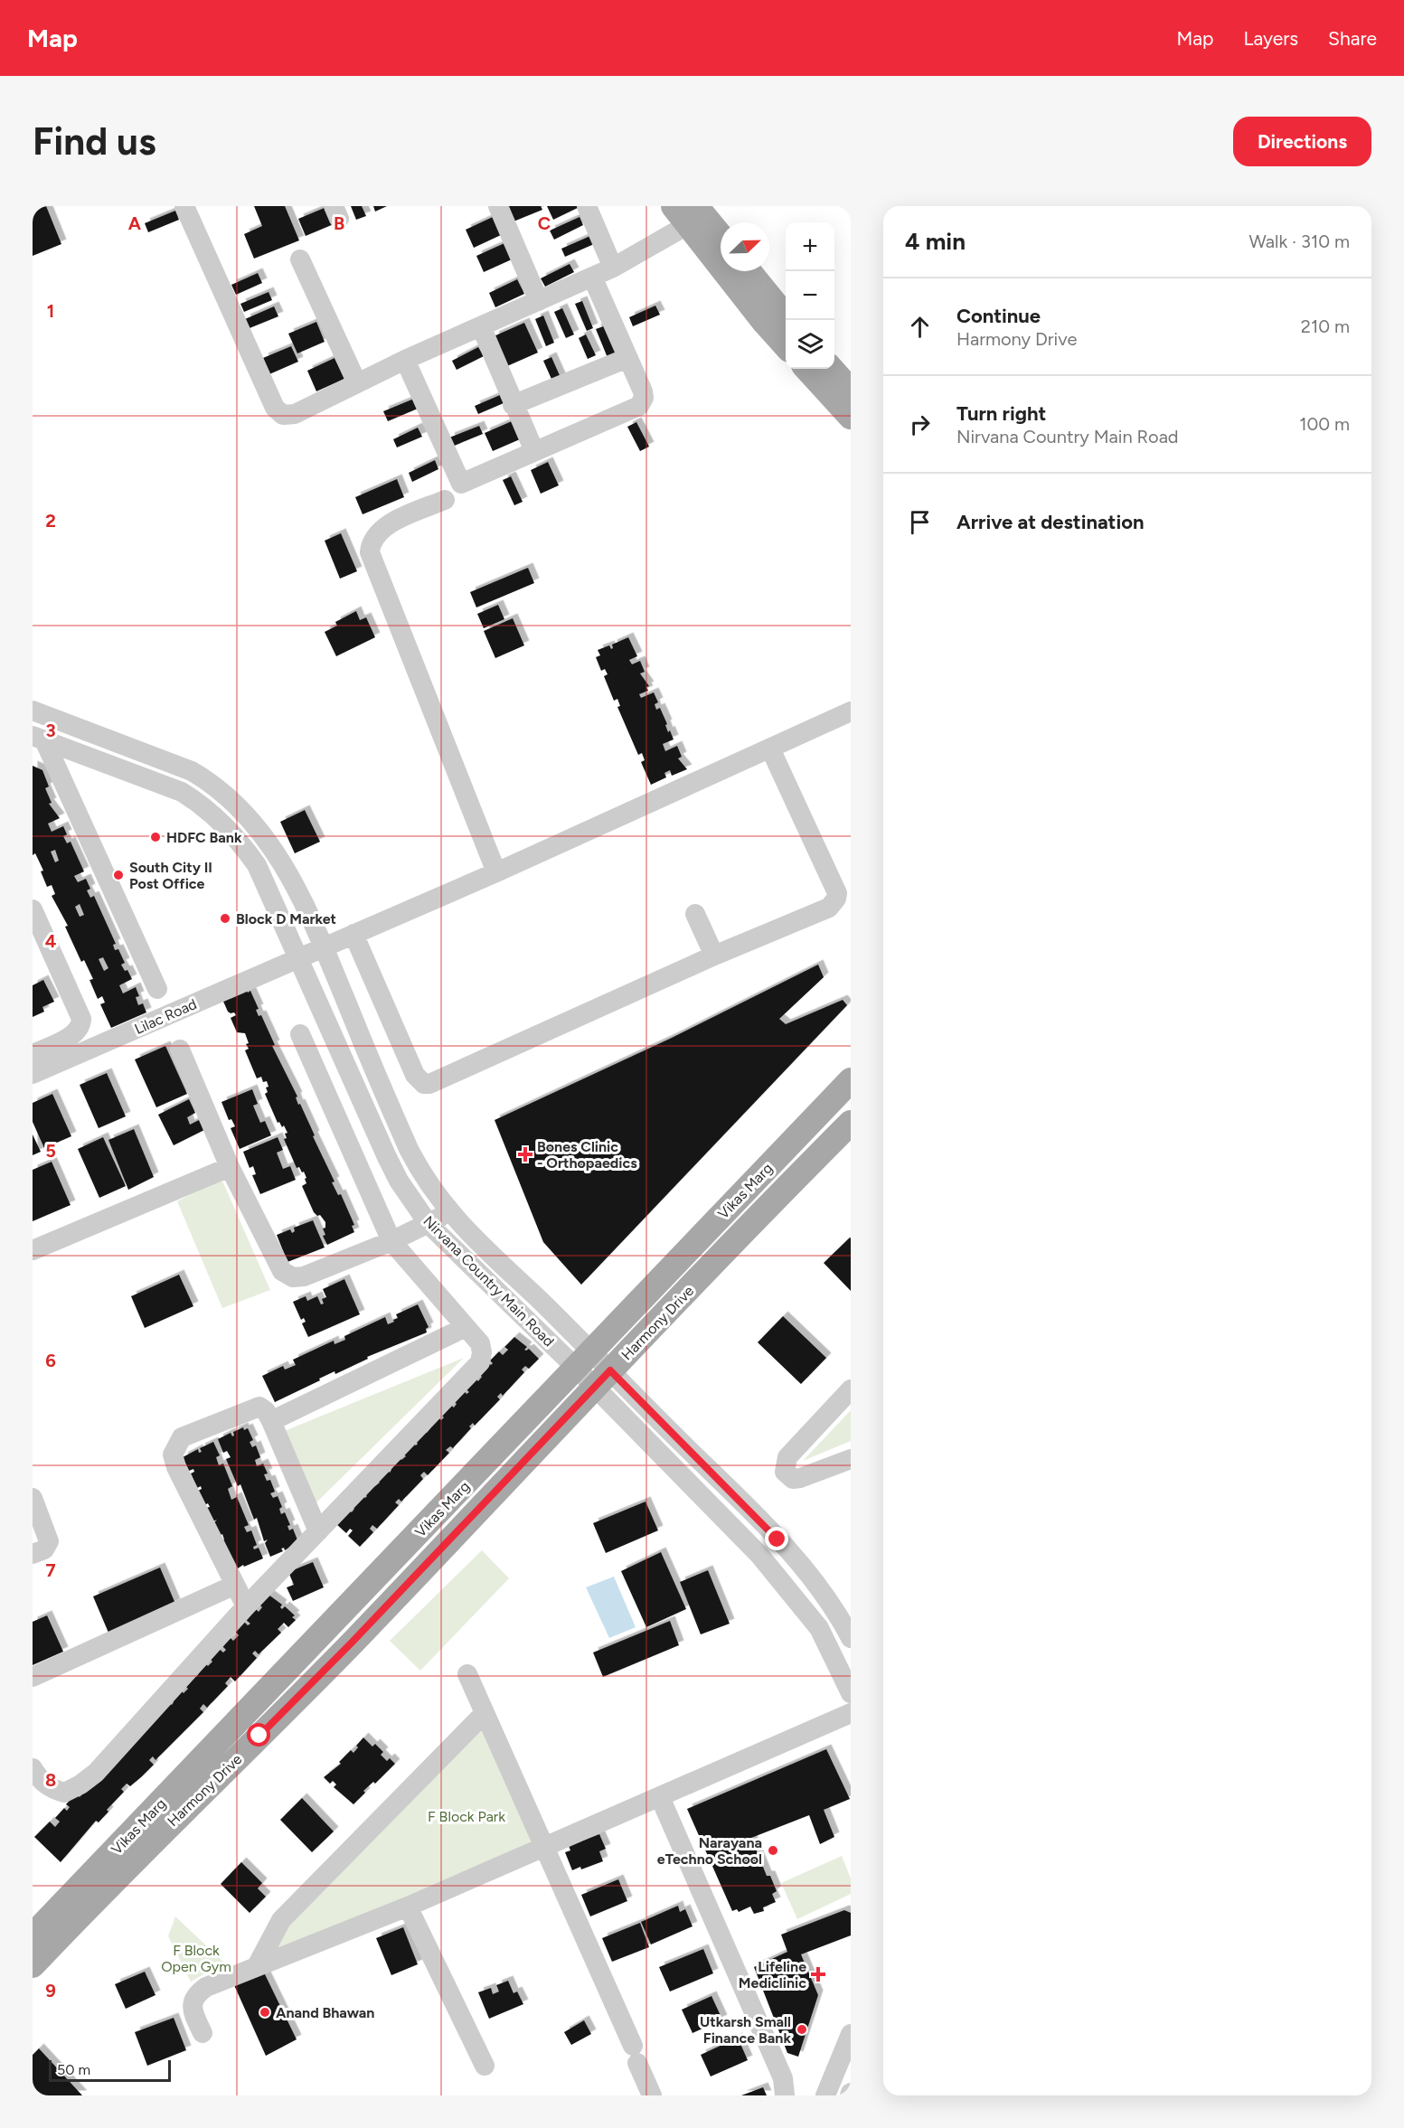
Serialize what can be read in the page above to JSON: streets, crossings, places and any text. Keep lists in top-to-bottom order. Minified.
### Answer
{"streets":{"main road":["Vikas Marg","Harmony Drive"],"street":["Lilac Road","Nirvana Country Main Road"]},"crossings":[["Lilac Road","Nirvana Country Main Road"],["Vikas Marg","Nirvana Country Main Road"],["Nirvana Country Main Road","Harmony Drive"]],"parks":["F Block Park","F Block Open Gym"],"places":{"other":["HDFC Bank","South City II Post Office","Block D Market","Narayana eTechno School","Anand Bhawan","Utkarsh Small Finance Bank"],"health":["Bones Clinic - Orthopaedics","Lifeline Mediclinic"]},"scale_bar":"50 m","north":"top right","page":{"header":"Map","nav":["Map","Layers","Share"],"buttons":"Directions","title":"Find us","heading":["4 min","Walk · 310 m"],"map_buttons":["+","−"],"list":[["Continue","Harmony Drive","210 m"],["Turn right","Nirvana Country Main Road","100 m"],"Arrive at destination"],"scale":"50 m"},"grid":{"columns":["A","B","C"],"rows":["1","2","3","4","5","6","7","8","9"]}}
